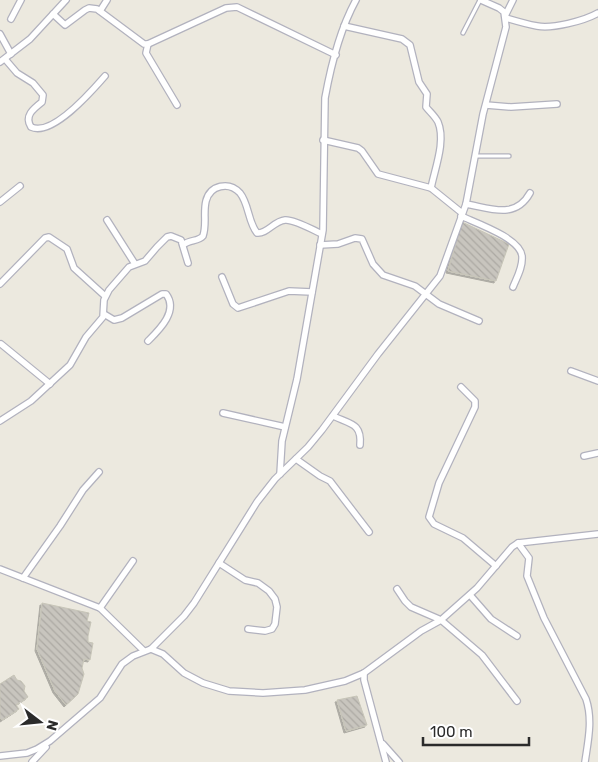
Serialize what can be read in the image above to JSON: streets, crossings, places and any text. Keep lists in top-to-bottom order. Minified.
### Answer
{"scale_bar":"100 m","north":"right"}
